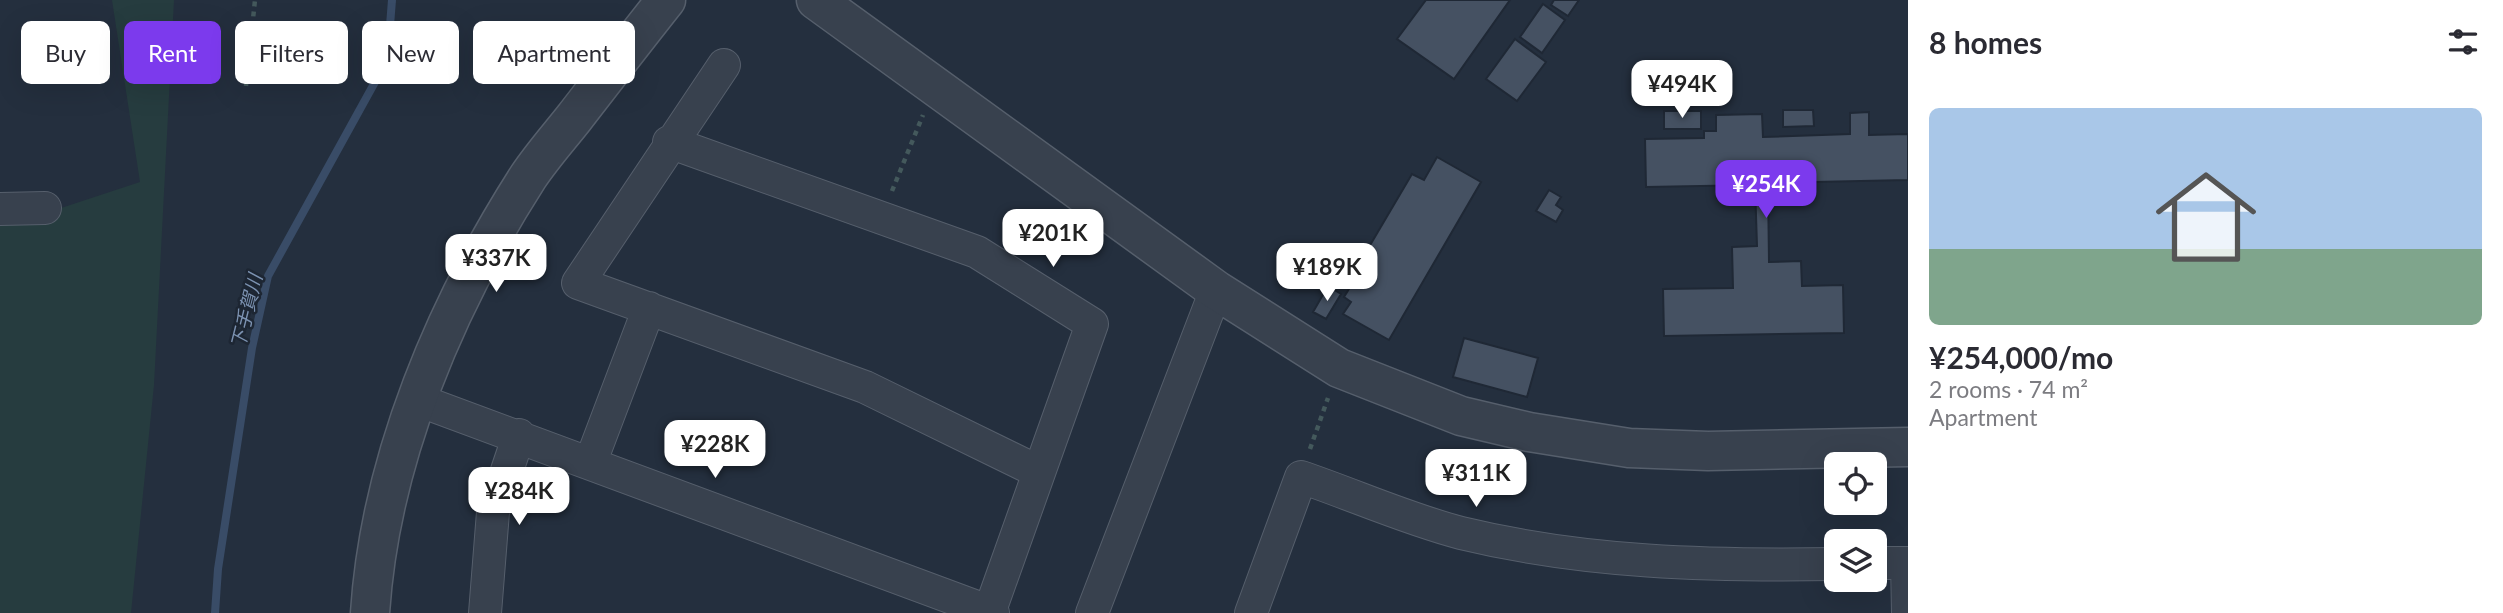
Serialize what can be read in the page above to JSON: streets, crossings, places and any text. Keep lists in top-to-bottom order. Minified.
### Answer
{"water":["下手賀川"],"page":{"heading":"8 homes","chip":["Buy","Rent","Filters","New","Apartment"],"price":["¥494K","¥254K","¥201K","¥337K","¥189K","¥228K","¥311K","¥284K"],"list":[{"name":"¥254,000/mo","note":"2 rooms · 74 m² · Apartment"}]}}
